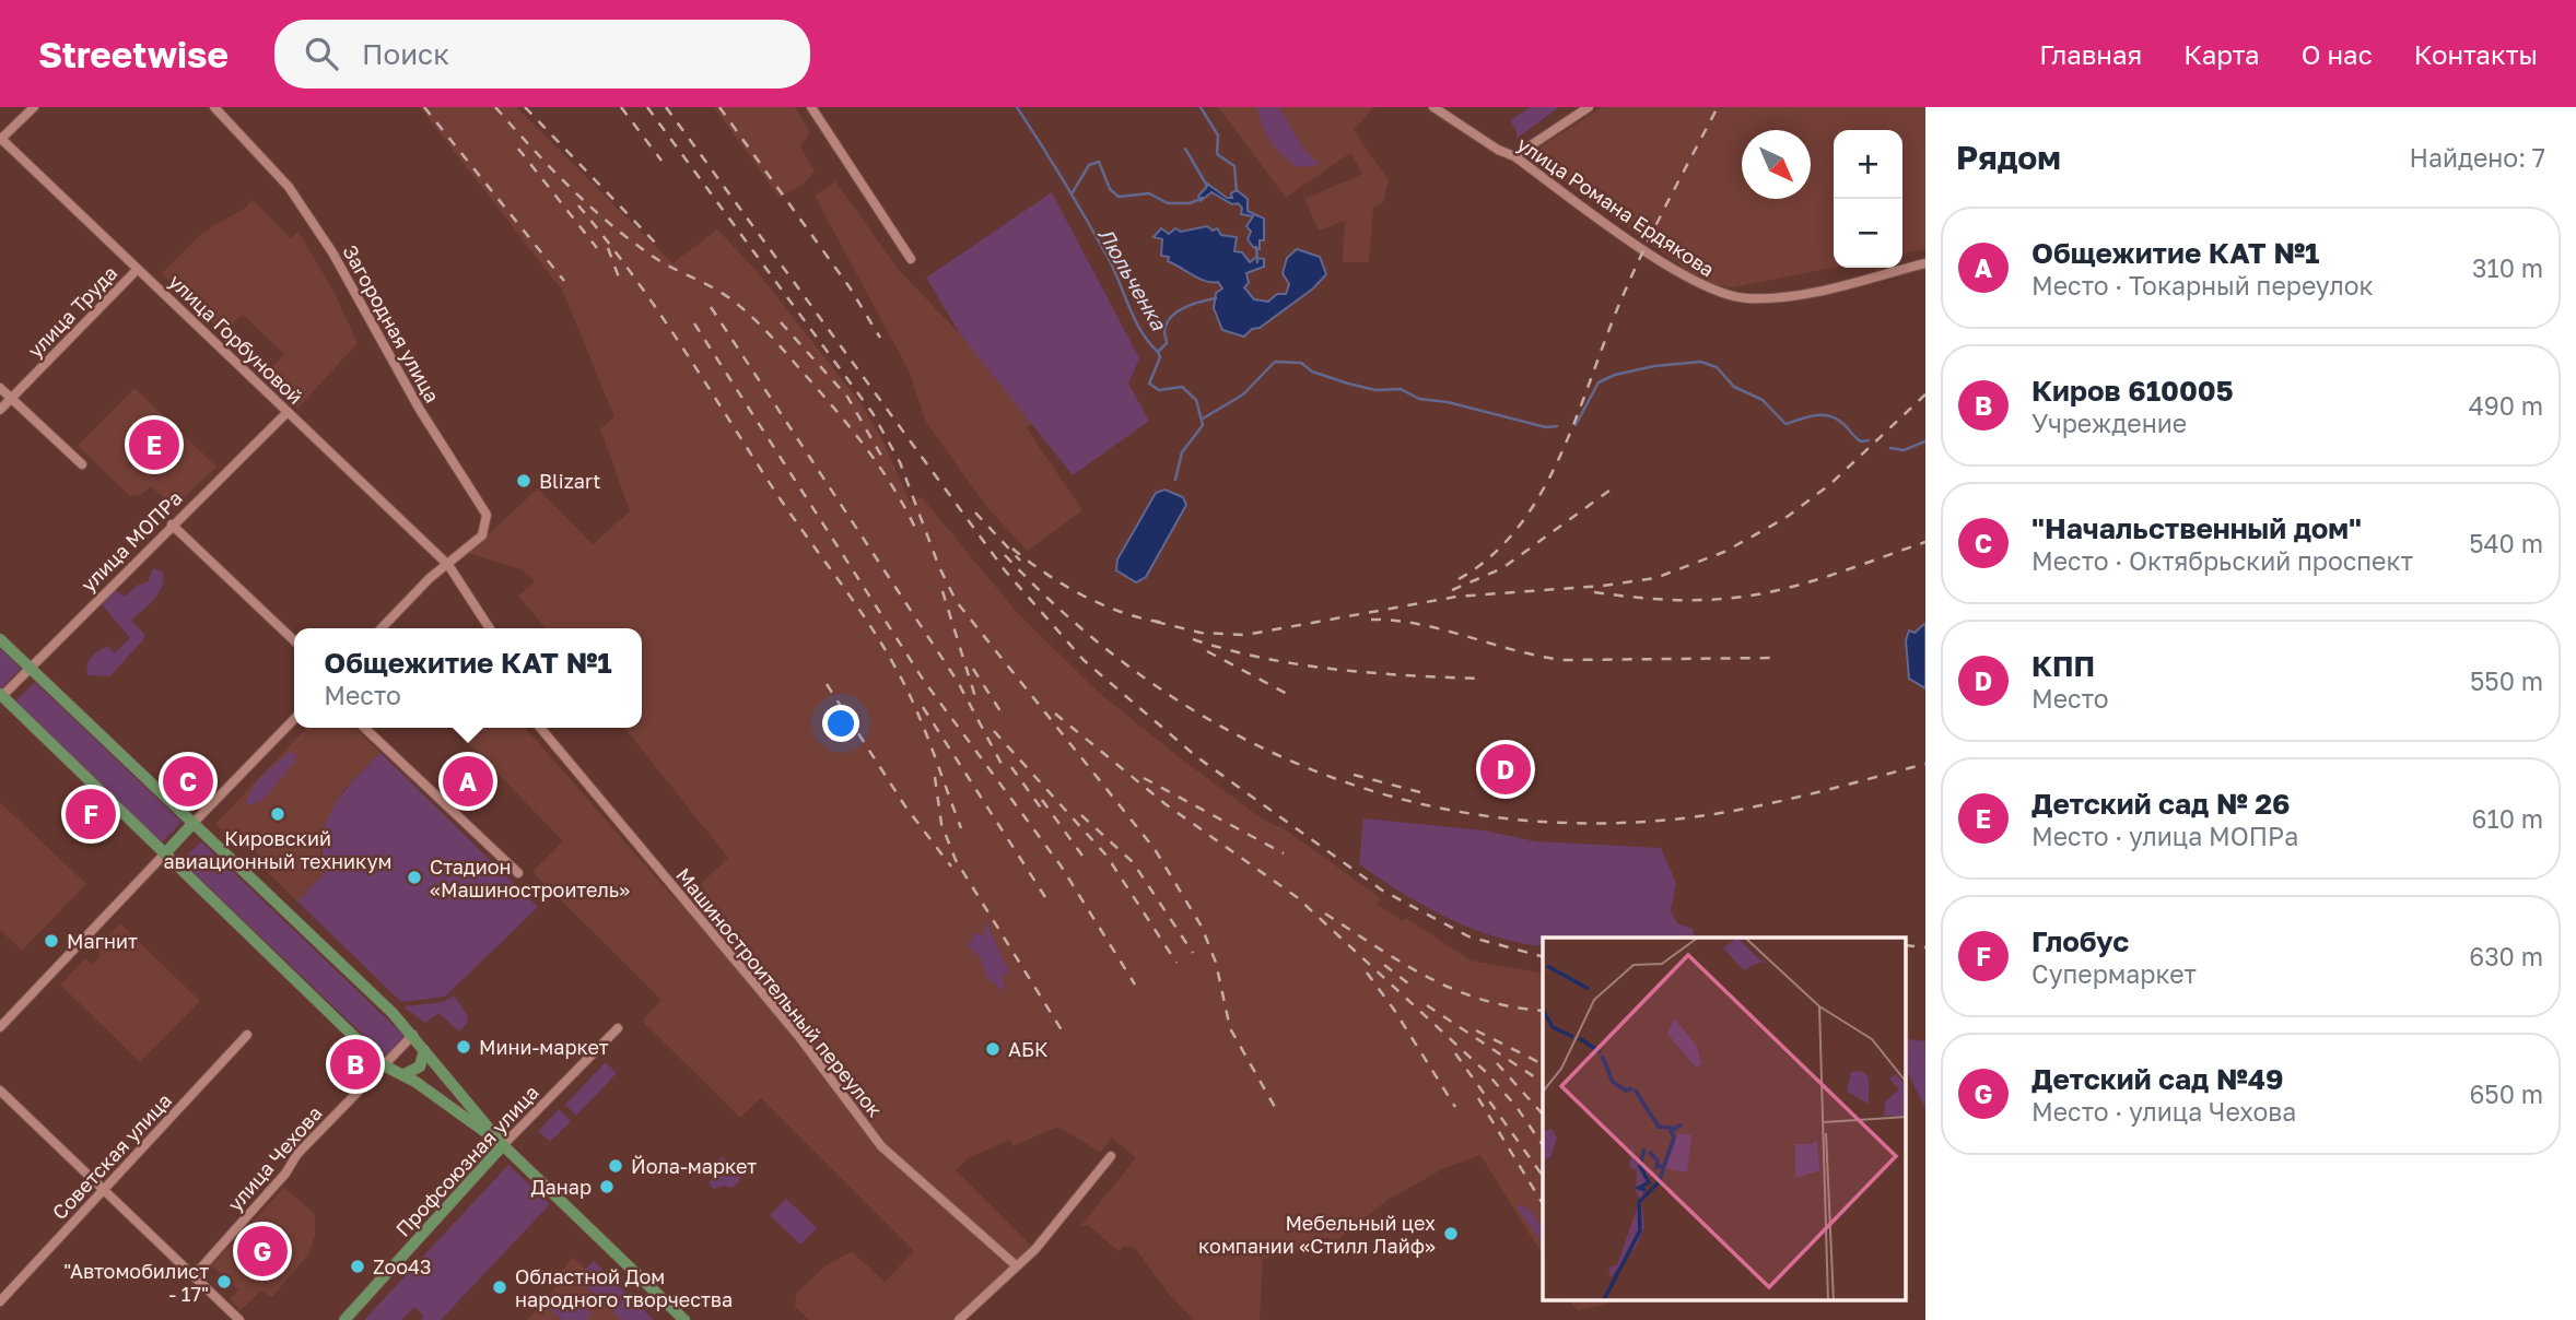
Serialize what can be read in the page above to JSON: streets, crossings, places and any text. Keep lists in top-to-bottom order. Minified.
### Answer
{"streets":{"main road":["Профсоюзная улица"],"street":["улица Романа Ердякова","улица Труда","Загородная улица","улица Горбуновой","улица МОПРа","Машиностроительный переулок","Советская улица","улица Чехова"]},"crossings":[["улица Труда","улица Горбуновой"],["Загородная улица","улица Горбуновой"],["улица Горбуновой","улица МОПРа"]],"water":["Люльченка"],"places":["Blizart","Кировский авиационный техникум","Стадион «Машиностроитель»","Магнит","Мини-маркет","АБК","Йола-маркет","Данар","Мебельный цех компании «Стилл Лайф»","Zoo43","\"Автомобилист - 17\"","Областной Дом народного творчества"],"north":"bottom right","page":{"header":"Streetwise","search":"Поиск","nav":["Главная","Карта","О нас","Контакты"],"heading":["Рядом","Найдено: 7"],"map_buttons":["+","−"],"list":[{"mark":"A","name":"Общежитие КАТ №1","note":"Место · Токарный переулок","value":"310 m"},{"mark":"B","name":"Киров 610005","note":"Учреждение","value":"490 m"},{"mark":"C","name":"\"Начальственный дом\"","note":"Место · Октябрьский проспект","value":"540 m"},{"mark":"D","name":"КПП","note":"Место","value":"550 m"},{"mark":"E","name":"Детский сад № 26","note":"Место · улица МОПРа","value":"610 m"},{"mark":"F","name":"Глобус","note":"Супермаркет","value":"630 m"},{"mark":"G","name":"Детский сад №49","note":"Место · улица Чехова","value":"650 m"}],"pins":["E","D","A","C","F","B","G"],"popup":["Общежитие КАТ №1","Место"]}}
